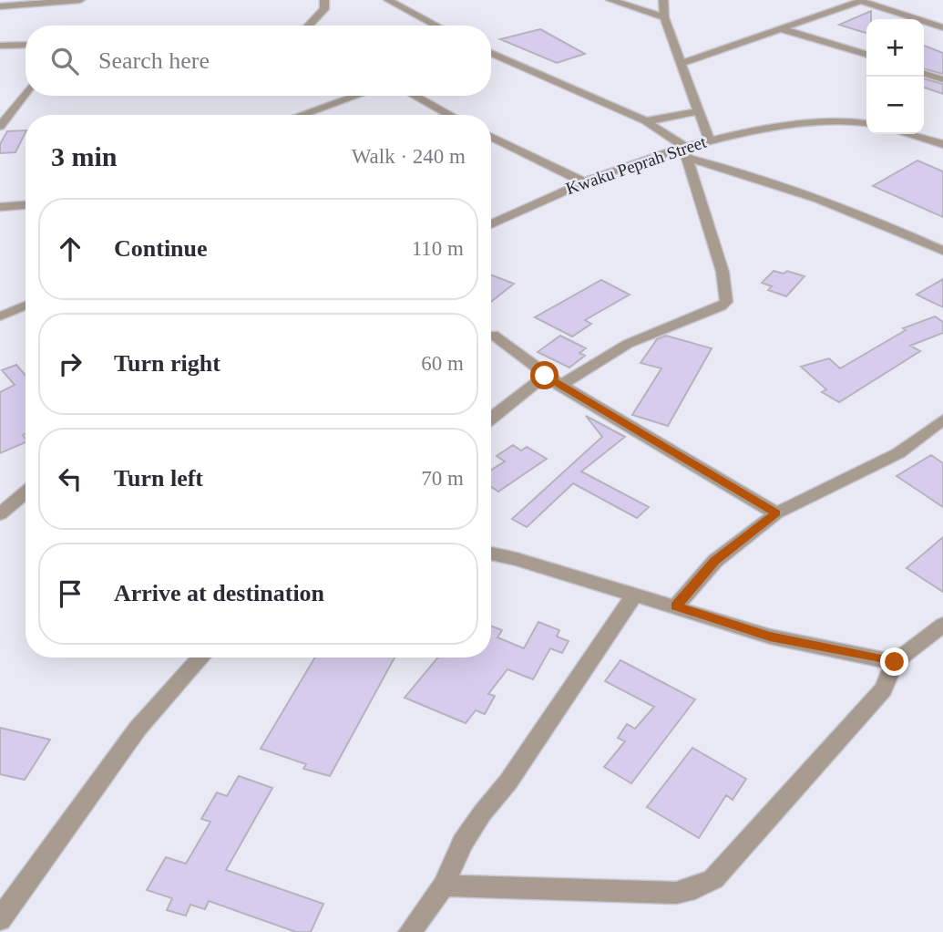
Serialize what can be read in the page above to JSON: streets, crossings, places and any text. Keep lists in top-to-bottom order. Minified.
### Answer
{"streets":{"street":["Kwaku Peprah Street"]},"page":{"map_buttons":["+","−"],"search":"Search here","heading":["3 min","Walk · 240 m"],"list":[["Continue","110 m"],["Turn right","60 m"],["Turn left","70 m"],"Arrive at destination"]}}
